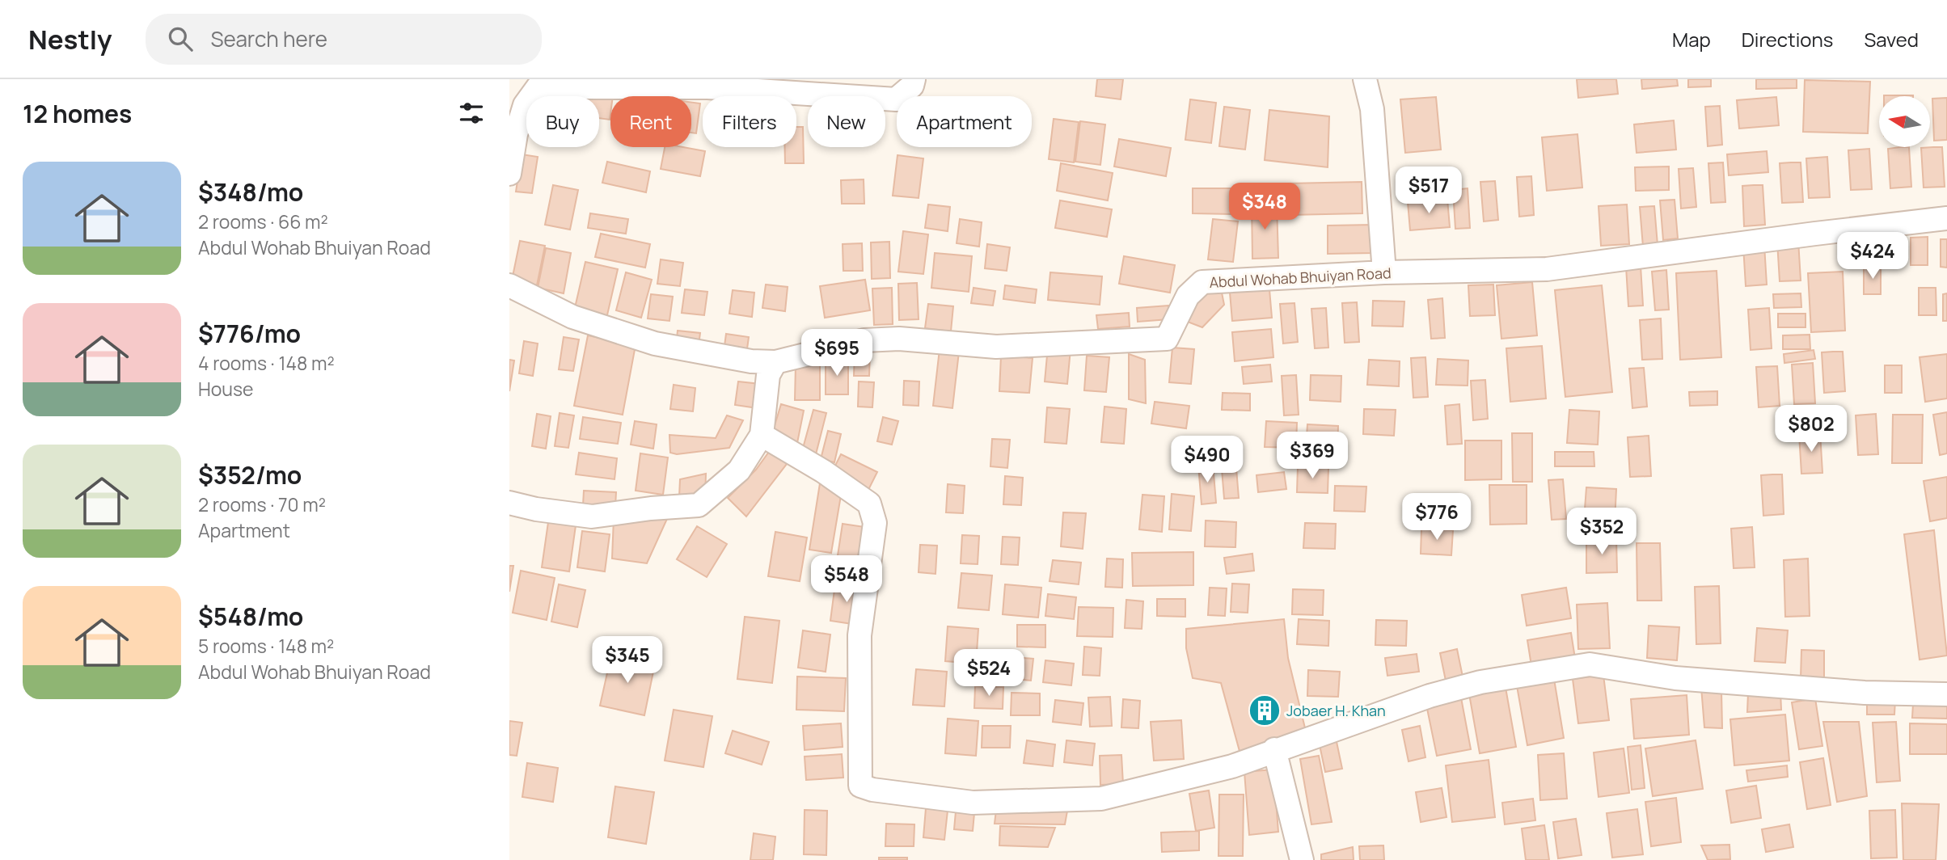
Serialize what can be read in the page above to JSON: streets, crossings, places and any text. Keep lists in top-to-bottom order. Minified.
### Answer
{"streets":{"street":["Abdul Wohab Bhuiyan Road"]},"places":{"building":["Jobaer H. Khan"]},"north":"left","page":{"header":"Nestly","search":"Search here","nav":["Map","Directions","Saved"],"heading":"12 homes","chip":["Buy","Rent","Filters","New","Apartment"],"list":[{"name":"$348/mo","note":"2 rooms · 66 m² · Abdul Wohab Bhuiyan Road"},{"name":"$776/mo","note":"4 rooms · 148 m² · House"},{"name":"$352/mo","note":"2 rooms · 70 m² · Apartment"},{"name":"$548/mo","note":"5 rooms · 148 m² · Abdul Wohab Bhuiyan Road"}],"price":["$517","$348","$424","$695","$802","$369","$490","$776","$352","$548","$345","$524"]}}
